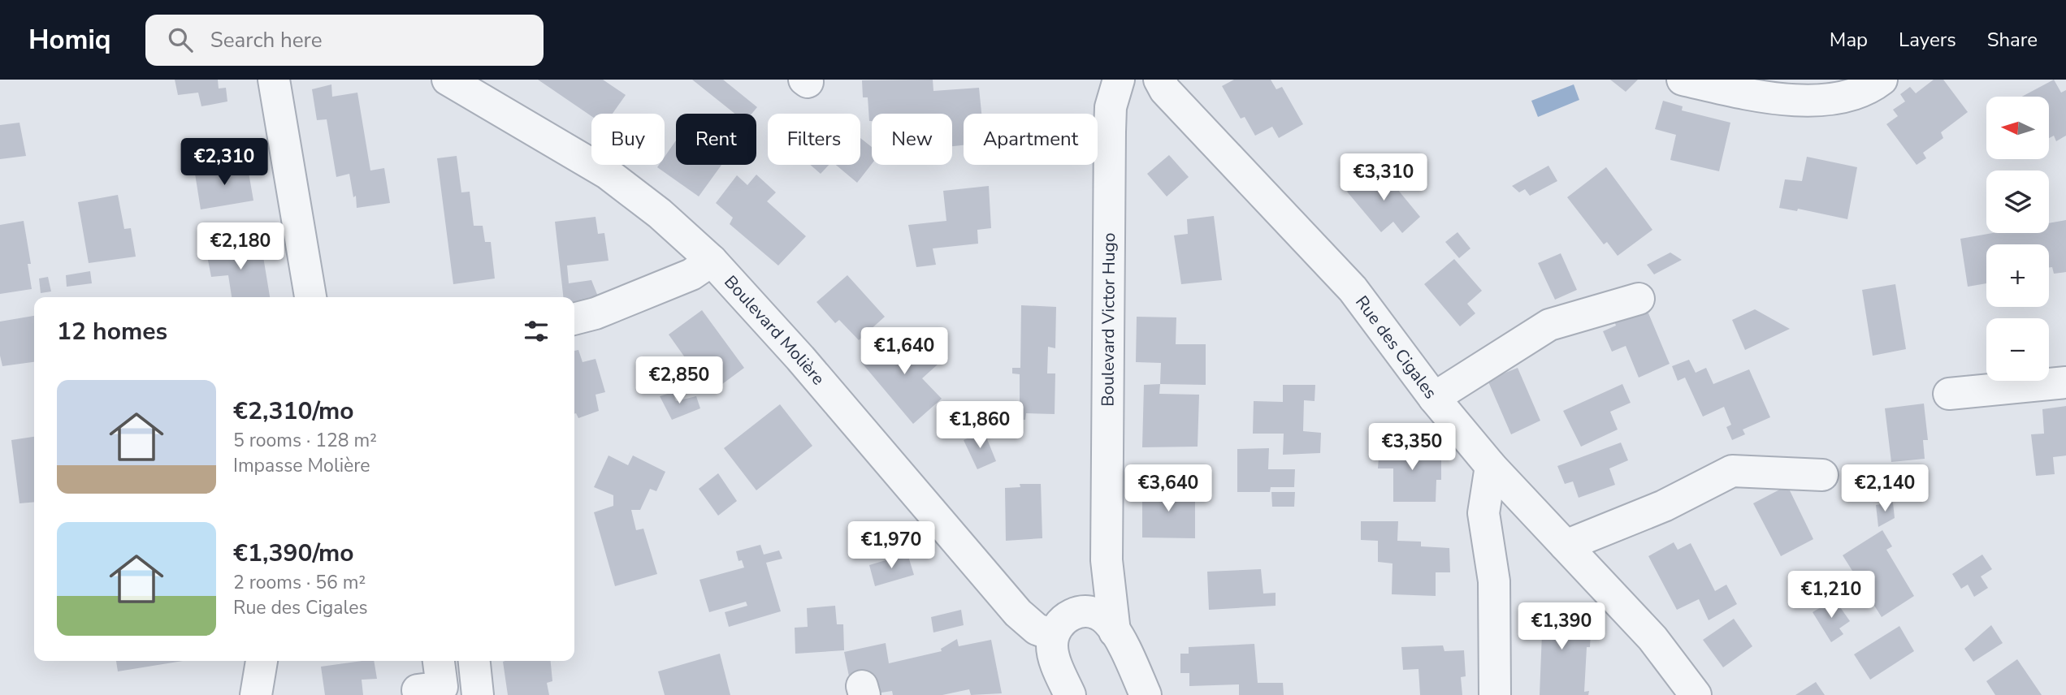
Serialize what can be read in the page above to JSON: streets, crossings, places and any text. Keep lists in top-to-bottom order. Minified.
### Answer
{"streets":{"street":["Boulevard Victor Hugo","Boulevard Molière","Rue des Cigales"]},"north":"left","page":{"header":"Homiq","search":"Search here","nav":["Map","Layers","Share"],"map_buttons":["+","−"],"chip":["Buy","Rent","Filters","New","Apartment"],"price":["€2,310","€3,310","€2,180","€1,640","€2,850","€1,860","€3,350","€3,640","€2,140","€1,970","€1,210","€1,390"],"heading":"12 homes","list":[{"name":"€2,310/mo","note":"5 rooms · 128 m² · Impasse Molière"},{"name":"€1,390/mo","note":"2 rooms · 56 m² · Rue des Cigales"}]}}
